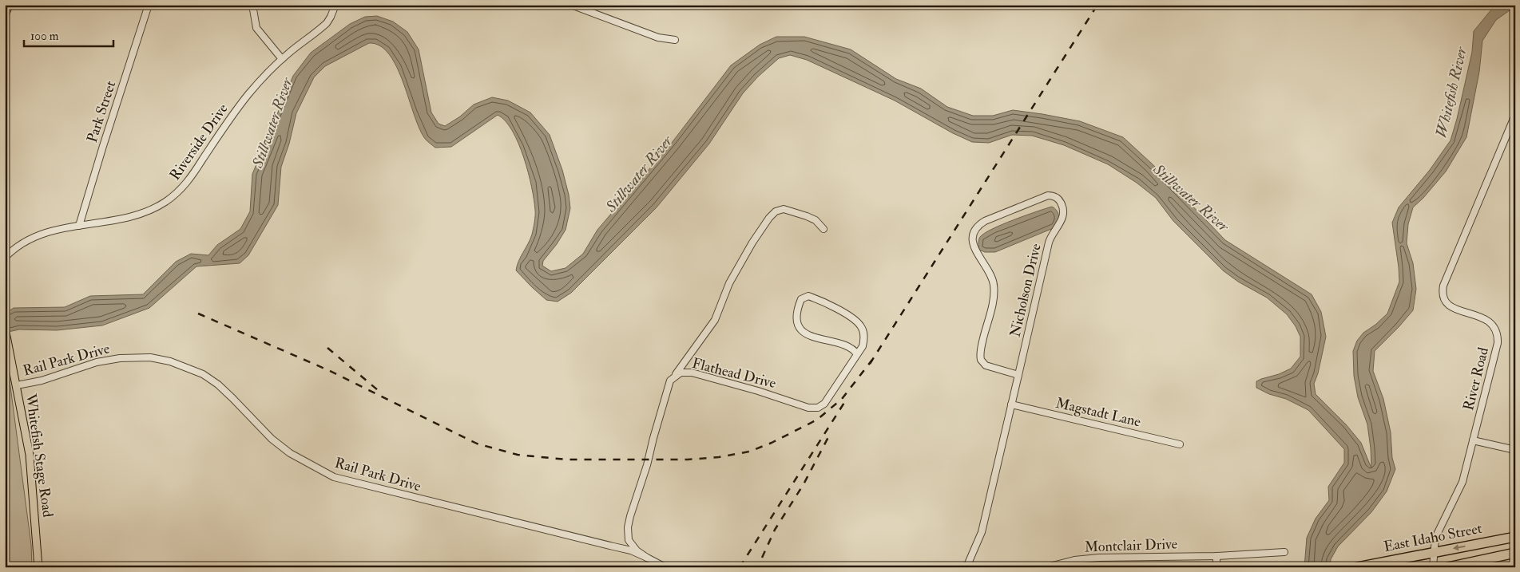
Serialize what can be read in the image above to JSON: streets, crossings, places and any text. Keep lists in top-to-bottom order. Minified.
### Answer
{"streets":{"highway":["East Idaho Street"],"main road":["Whitefish Stage Road"],"street":["Park Street","Riverside Drive","Nicholson Drive","Rail Park Drive","Flathead Drive","River Road","Magstadt Lane","Montclair Drive"]},"crossings":[["Park Street","Riverside Drive"],["Nicholson Drive","Magstadt Lane"],["Rail Park Drive","Whitefish Stage Road"],["River Road","East Idaho Street"]],"water":["Whitefish River","Stillwater River"],"scale_bar":"100 m"}
